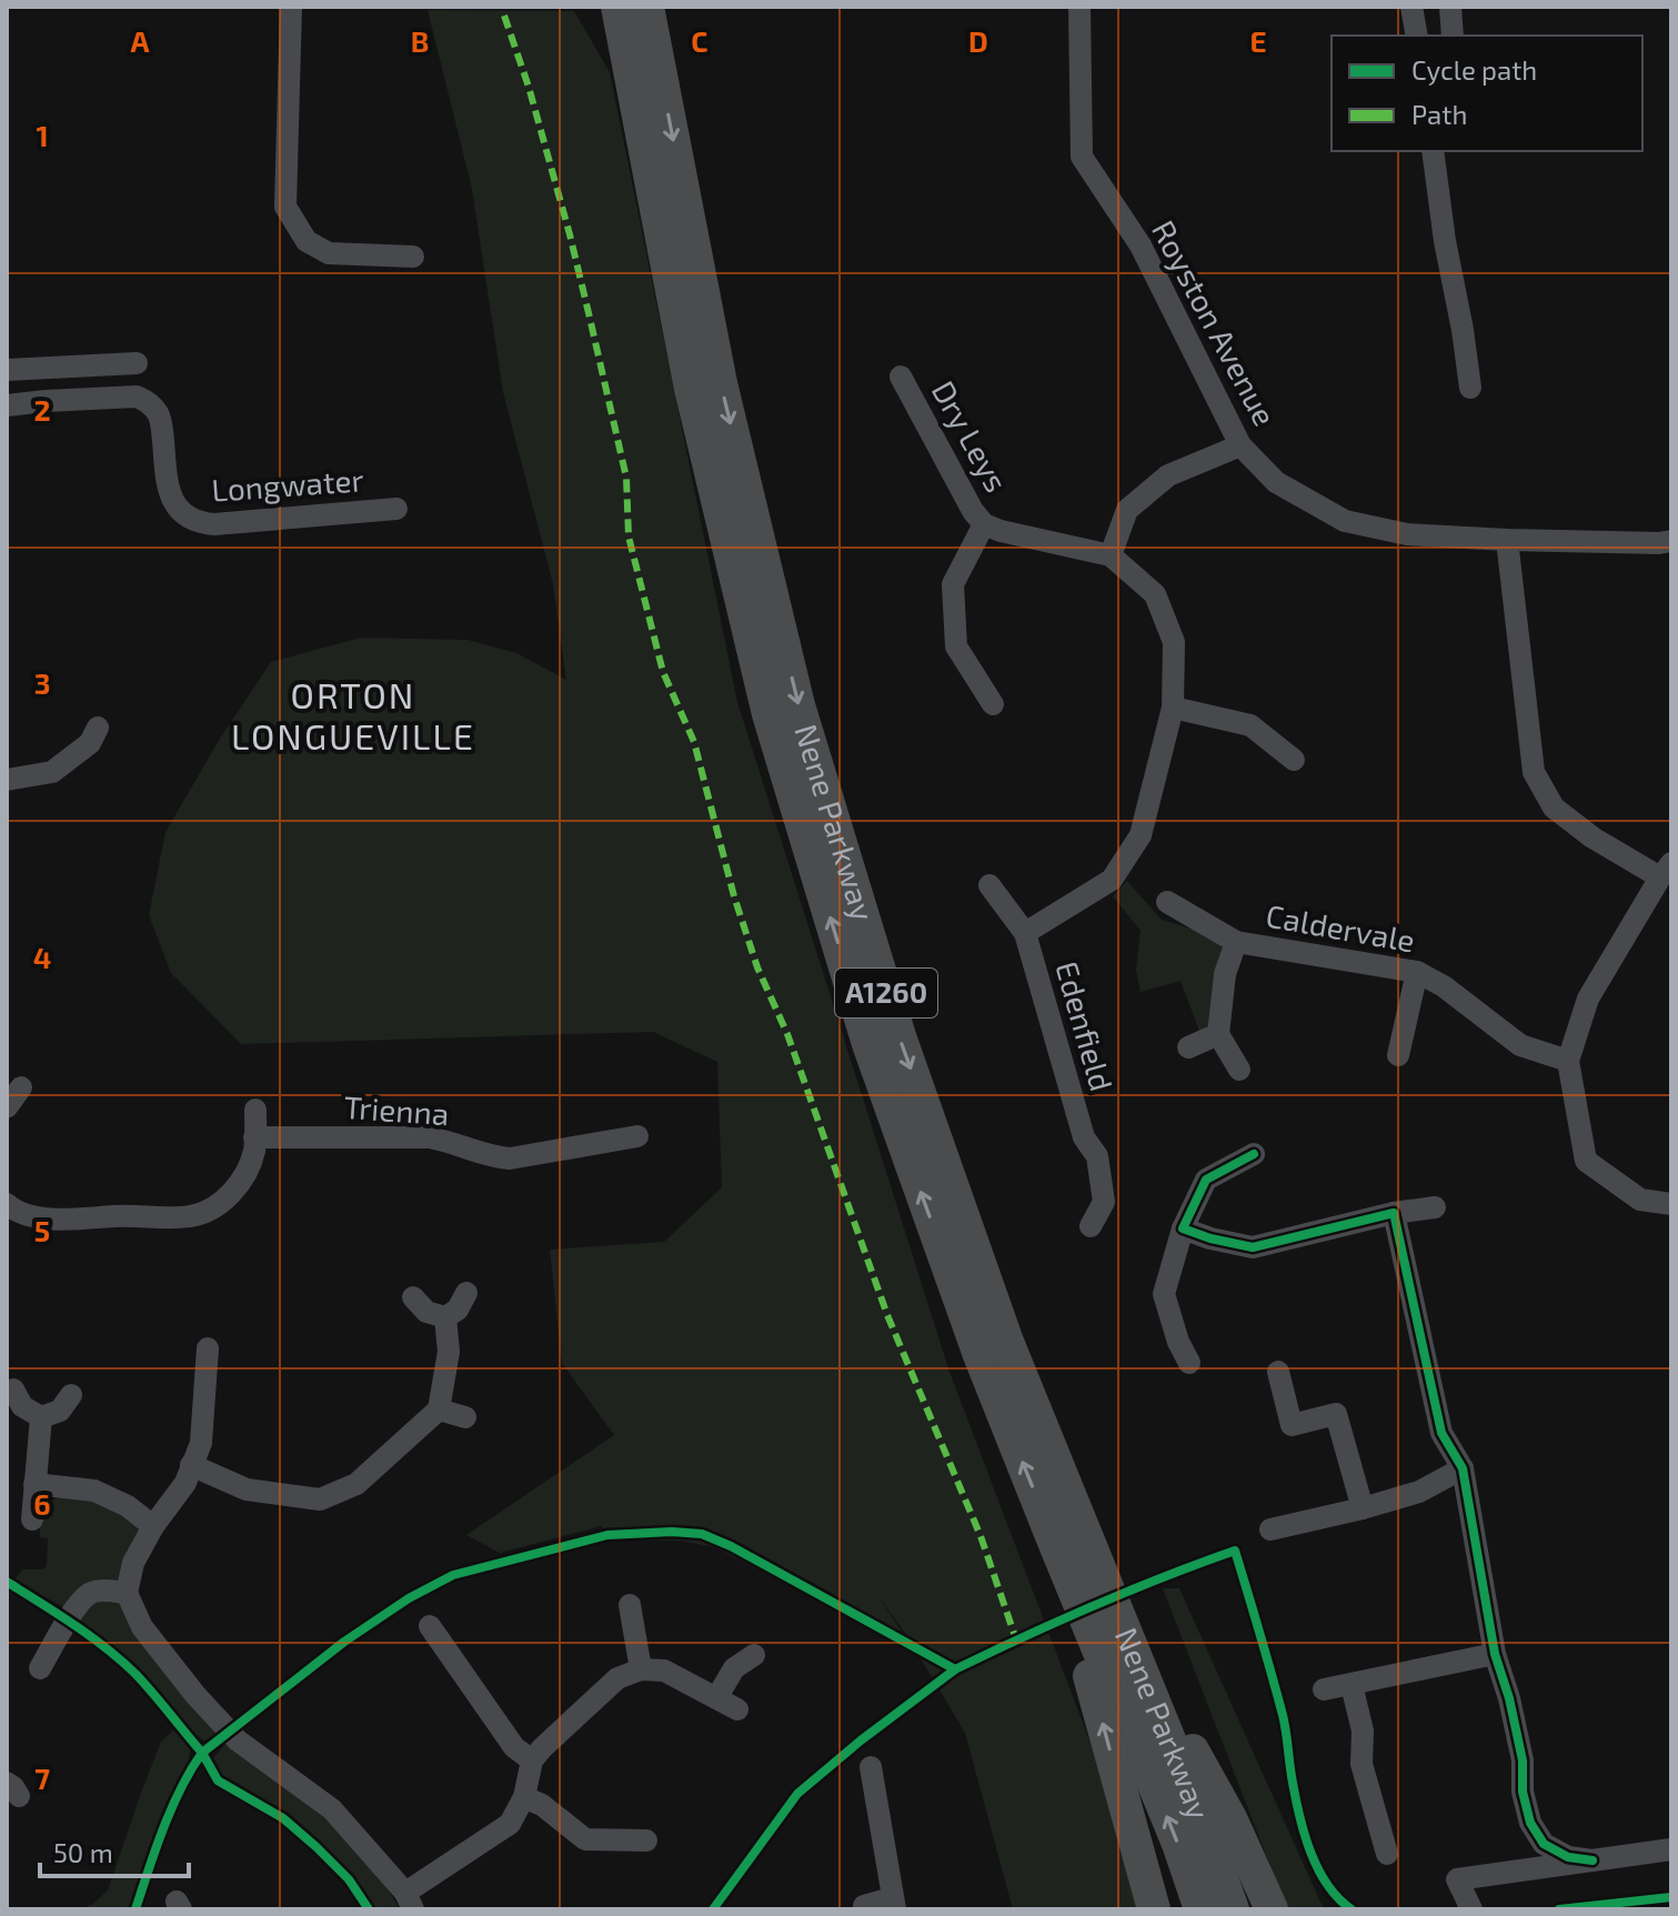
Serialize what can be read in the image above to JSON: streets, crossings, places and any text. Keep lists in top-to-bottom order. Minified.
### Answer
{"streets":{"highway":["Nene Parkway","A1260"],"street":["Royston Avenue","Dry Leys","Longwater","Caldervale","Edenfield","Trienna"]},"crossings":[["Dry Leys","Edenfield"]],"districts":["ORTON LONGUEVILLE"],"legend":["Cycle path","Path"],"scale_bar":"50 m","grid":{"columns":["A","B","C","D","E"],"rows":["1","2","3","4","5","6","7"]}}
